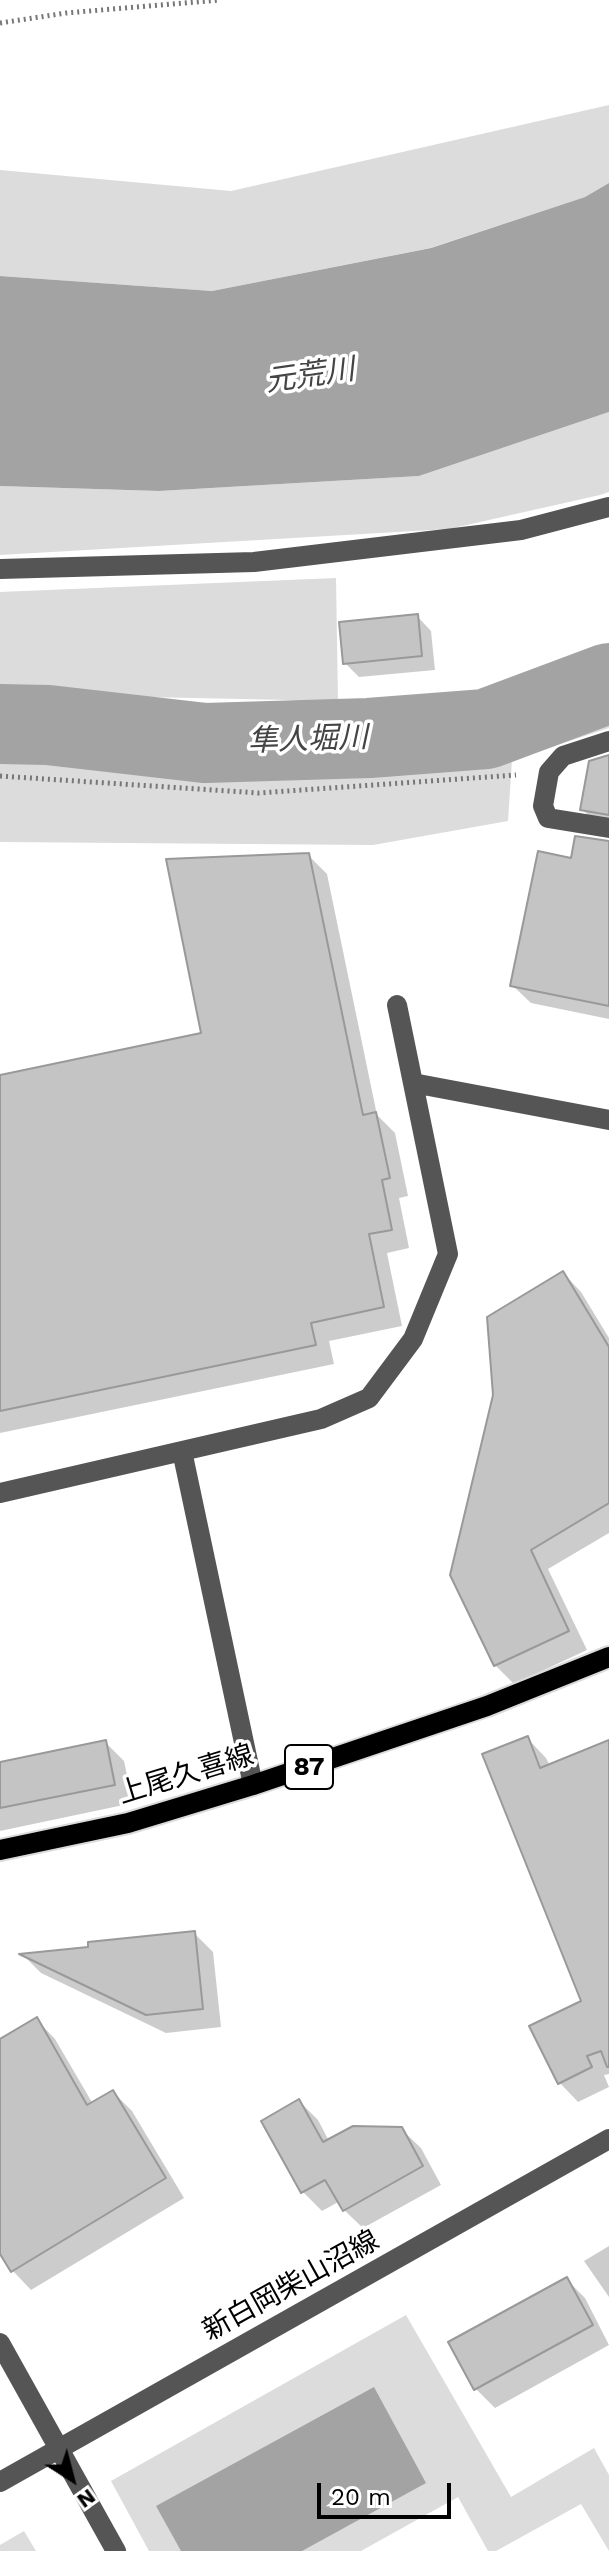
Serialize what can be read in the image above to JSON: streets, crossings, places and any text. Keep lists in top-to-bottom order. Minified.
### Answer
{"streets":{"main road":["87","上尾久喜線"],"street":["新白岡柴山沼線"]},"water":["元荒川","隼人堀川"],"scale_bar":"20 m","north":"bottom right"}
